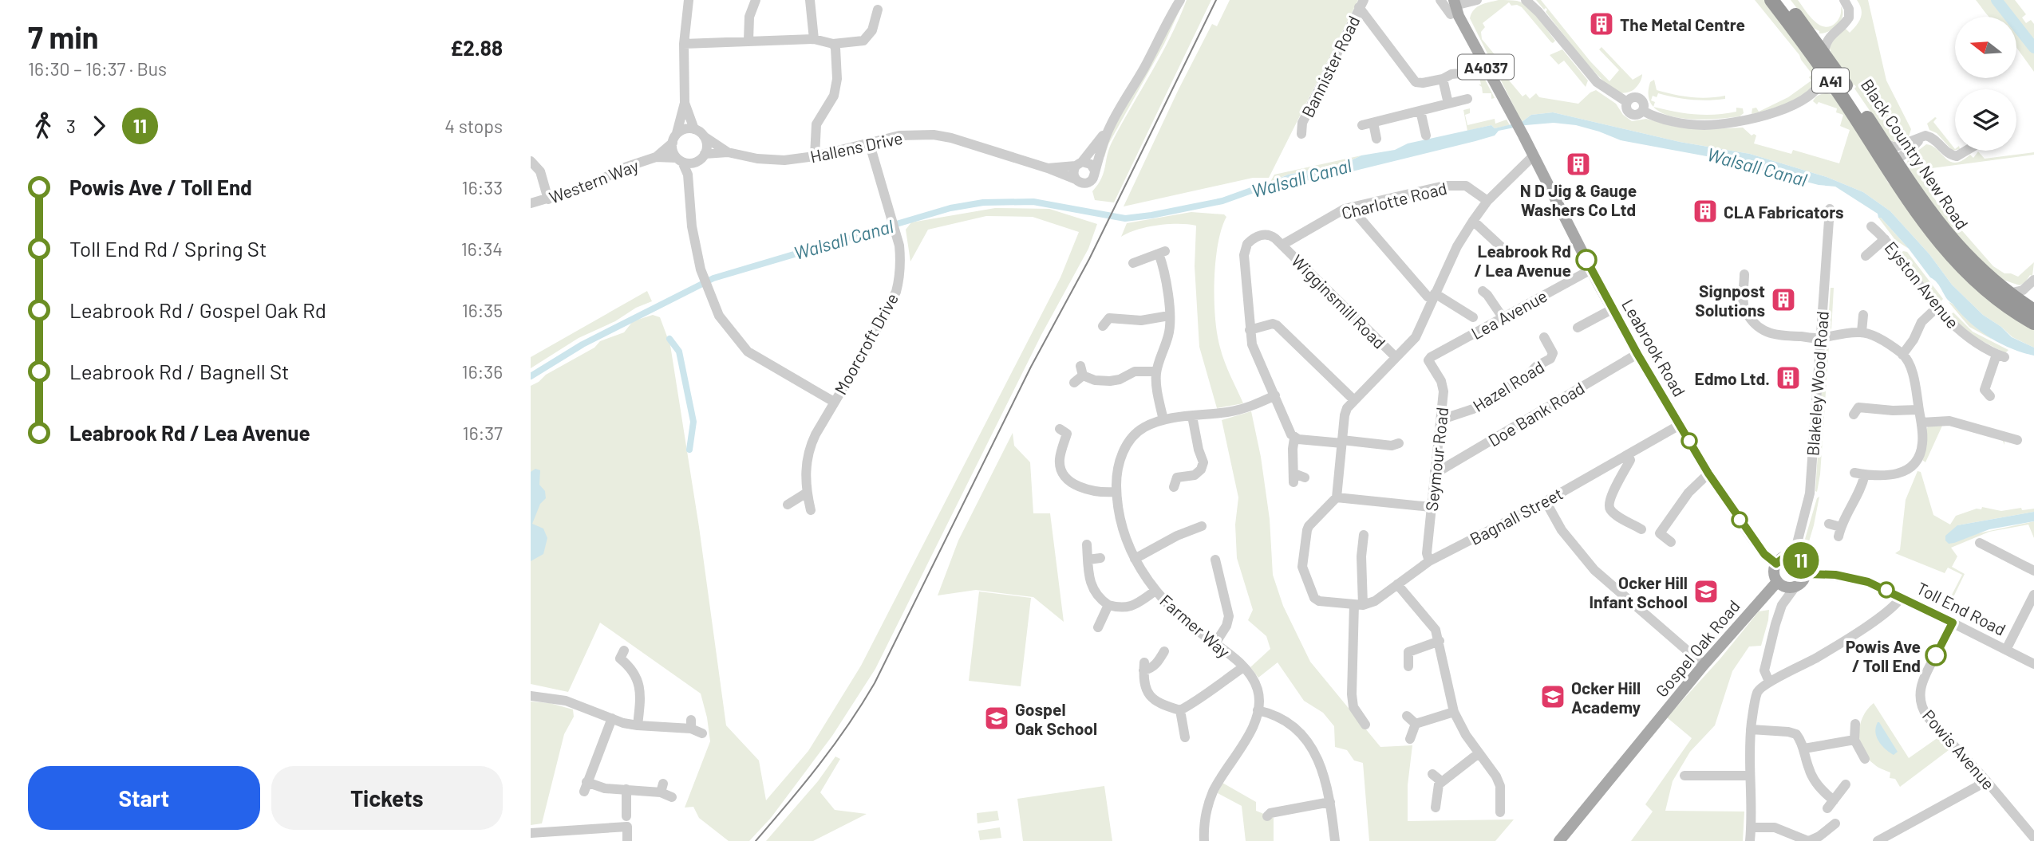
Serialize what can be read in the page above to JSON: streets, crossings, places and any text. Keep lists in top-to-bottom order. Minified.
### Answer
{"streets":{"highway":["A41","Black Country New Road"],"main road":["A4037","Leabrook Road","Gospel Oak Road"],"street":["Bannister Road","Hallens Drive","Western Way","Charlotte Road","Eyston Avenue","Wigginsmill Road","Lea Avenue","Moorcroft Drive","Blakeley Wood Road","Hazel Road","Doe Bank Road","Seymour Road","Bagnall Street","Toll End Road","Farmer Way","Powis Avenue"]},"crossings":[["A4037","Leabrook Road"],["Hallens Drive","Western Way"],["Hallens Drive","Moorcroft Drive"],["Charlotte Road","Wigginsmill Road"],["Lea Avenue","Leabrook Road"],["Lea Avenue","Seymour Road"],["Leabrook Road","Blakeley Wood Road"],["Leabrook Road","Doe Bank Road"],["Leabrook Road","Bagnall Street"],["Leabrook Road","Toll End Road"],["Leabrook Road","Gospel Oak Road"],["Blakeley Wood Road","Toll End Road"],["Blakeley Wood Road","Gospel Oak Road"],["Hazel Road","Seymour Road"],["Doe Bank Road","Seymour Road"],["Seymour Road","Bagnall Street"],["Toll End Road","Gospel Oak Road"],["Toll End Road","Powis Avenue"]],"water":["Walsall Canal"],"places":{"building":["The Metal Centre","N D Jig & Gauge Washers Co Ltd","CLA Fabricators","Signpost Solutions","Edmo Ltd."],"other":["Leabrook Rd / Lea Avenue","Powis Ave / Toll End"],"school or university":["Ocker Hill Infant School","Ocker Hill Academy","Gospel Oak School"]},"lines":["bus line 11"],"north":"left","page":{"heading":["7 min","16:30 – 16:37 · Bus","£2.88"],"on_map":"11","legs":["3","11","4 stops"],"list":[{"name":"Powis Ave / Toll End","value":"16:33"},{"name":"Toll End Rd / Spring St","value":"16:34"},{"name":"Leabrook Rd / Gospel Oak Rd","value":"16:35"},{"name":"Leabrook Rd / Bagnell St","value":"16:36"},{"name":"Leabrook Rd / Lea Avenue","value":"16:37"}],"buttons":["Start","Tickets"]}}
